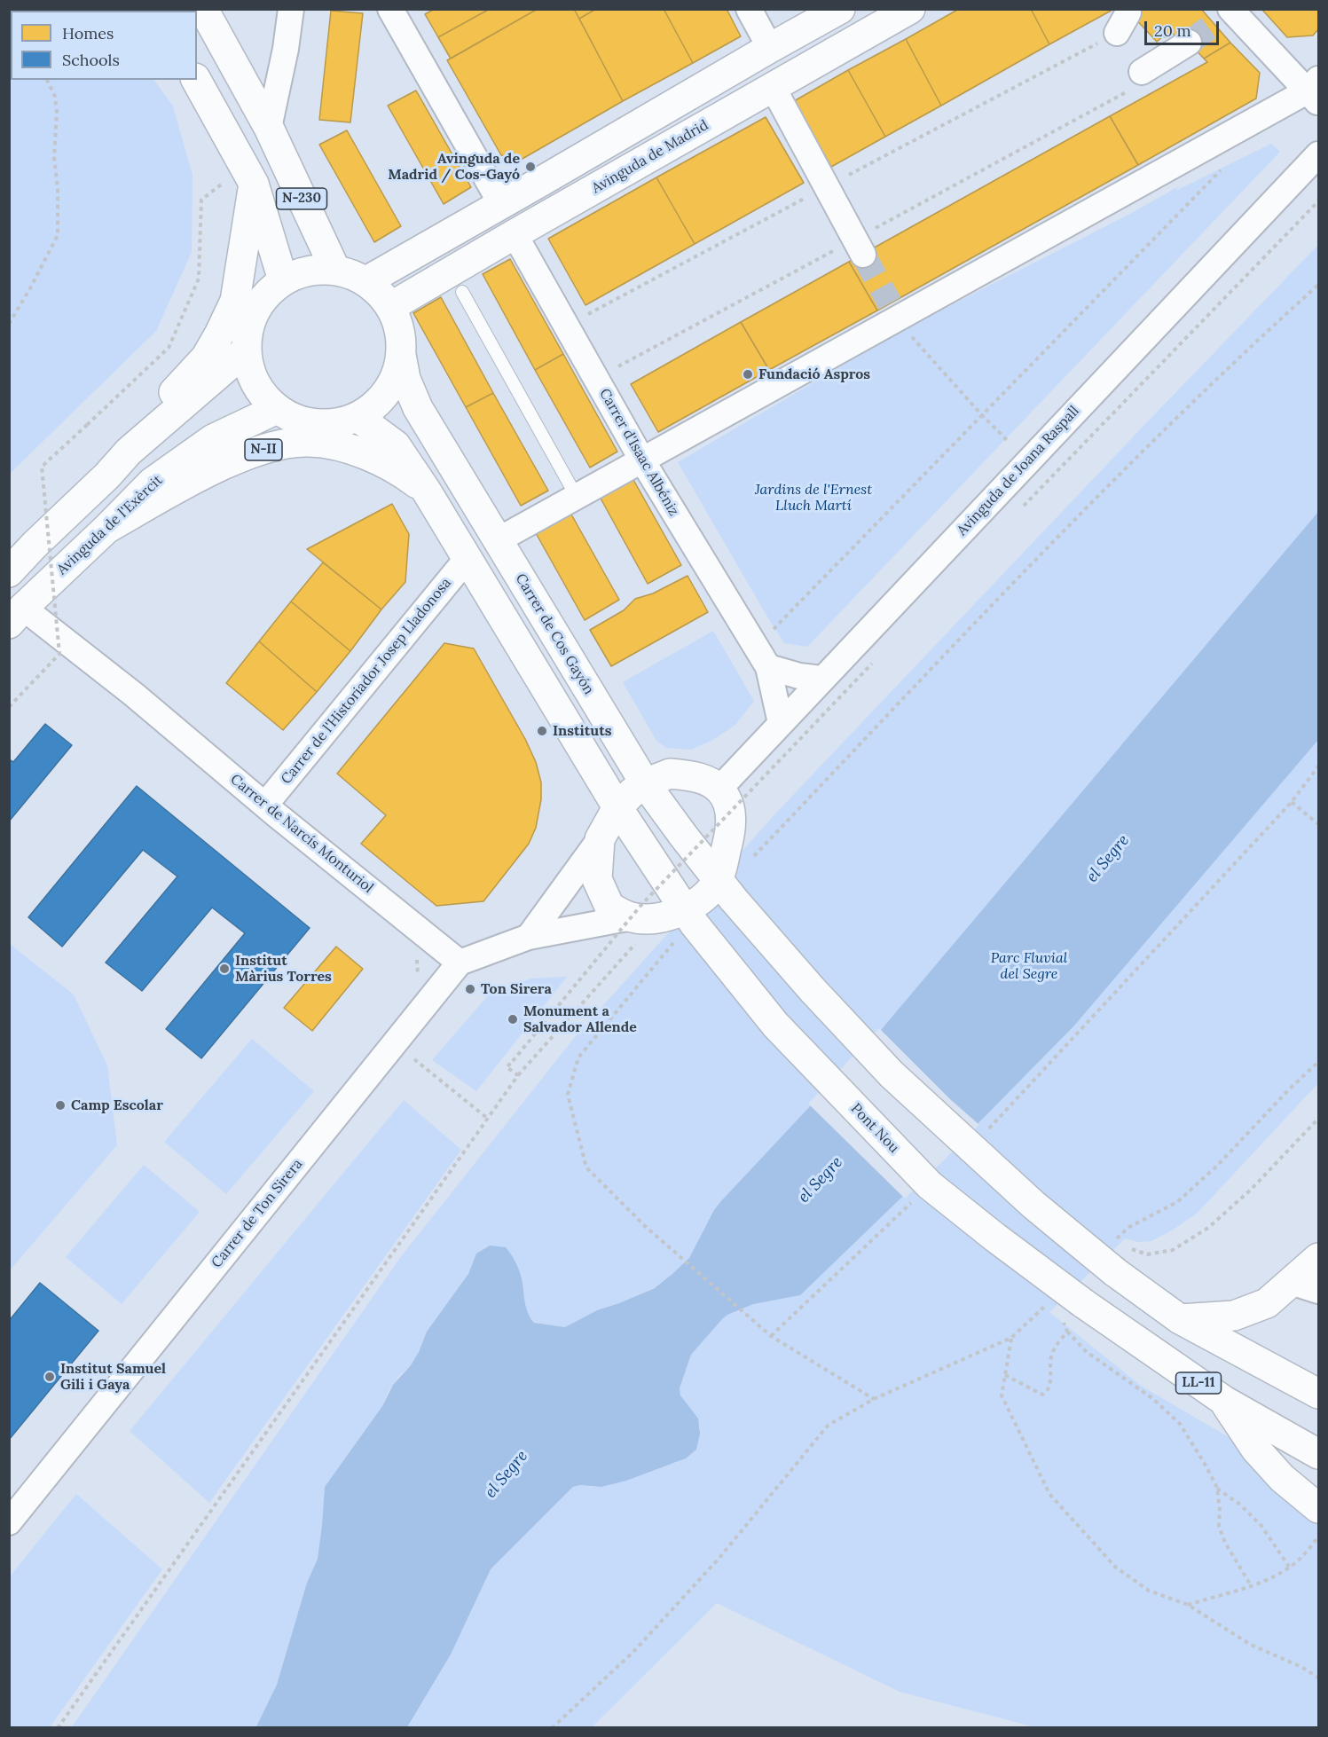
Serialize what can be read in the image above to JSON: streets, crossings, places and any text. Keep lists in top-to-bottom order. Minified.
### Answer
{"streets":{"main road":["Avinguda de Madrid","N-230","N-II","Avinguda de l'Exèrcit","Carrer de Cos Gayón","Pont Nou","LL-11"],"street":["Carrer d'Isaac Albéniz","Avinguda de Joana Raspall","Carrer de l'Historiador Josep Lladonosa","Carrer de Narcís Monturiol","Carrer de Ton Sirera"]},"crossings":[["Avinguda de Madrid","N-230"],["Avinguda de Madrid","Carrer d'Isaac Albéniz"],["Avinguda de Madrid","Avinguda de l'Exèrcit"],["Avinguda de Madrid","Carrer de Cos Gayón"],["N-230","Avinguda de l'Exèrcit"],["N-230","Carrer de Cos Gayón"],["N-II","Avinguda de l'Exèrcit"],["Carrer d'Isaac Albéniz","Avinguda de Joana Raspall"],["Avinguda de l'Exèrcit","Carrer de Cos Gayón"],["Avinguda de l'Exèrcit","Carrer de Narcís Monturiol"],["Carrer de l'Historiador Josep Lladonosa","Carrer de Narcís Monturiol"],["Carrer de Narcís Monturiol","Carrer de Ton Sirera"],["Pont Nou","LL-11"]],"water":["el Segre"],"parks":["Jardins de l'Ernest Lluch Martí","Parc Fluvial del Segre"],"places":["Avinguda de Madrid / Cos-Gayó","Fundació Aspros","Instituts","Institut Màrius Torres","Ton Sirera","Monument a Salvador Allende","Camp Escolar","Institut Samuel Gili i Gaya"],"legend":["Homes","Schools"],"scale_bar":"20 m"}
